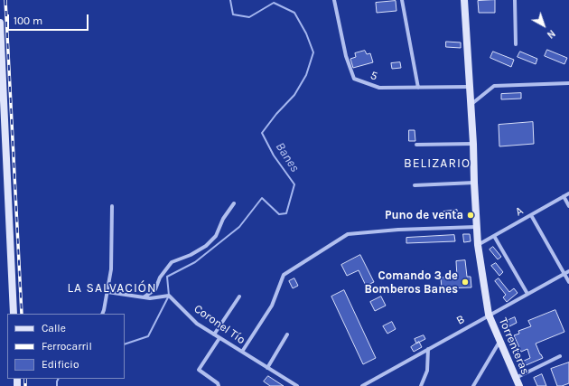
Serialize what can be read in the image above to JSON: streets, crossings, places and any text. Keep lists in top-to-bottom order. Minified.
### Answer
{"streets":{"street":["5","A","B","Coronel Tío","Torrenteras"]},"crossings":[["5","Torrenteras"],["A","Torrenteras"],["B","Torrenteras"]],"districts":["BELIZARIO","LA SALVACIÓN"],"water":["Banes"],"places":["Puno de venta","Comando 3 de Bomberos Banes"],"legend":["Calle","Ferrocarril","Edificio"],"scale_bar":"100 m","north":"bottom right"}
